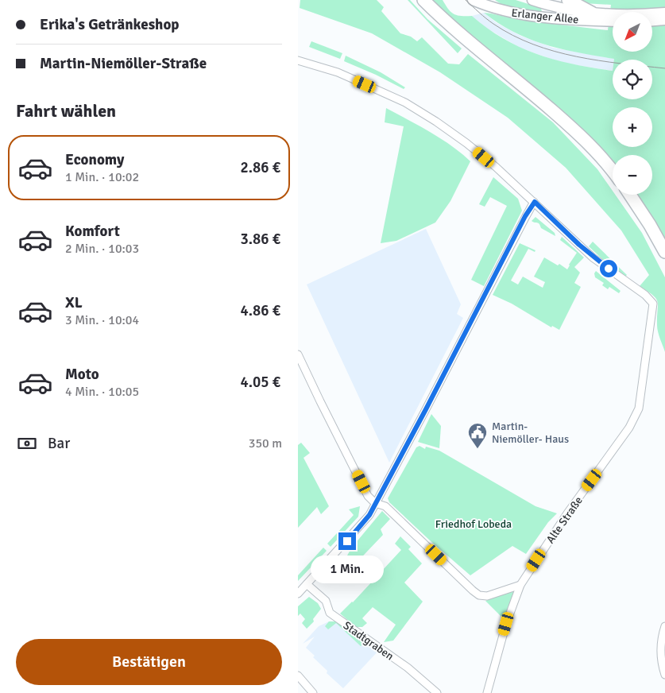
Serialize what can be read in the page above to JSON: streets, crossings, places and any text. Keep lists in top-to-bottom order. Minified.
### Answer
{"streets":{"main road":["Erlanger Allee"],"street":["Alte Straße","Stadtgraben"]},"parks":["Friedhof Lobeda"],"places":{"public building":["Martin- Niemöller- Haus"]},"north":"bottom left","page":{"banner":["Erika's Getränkeshop","Martin-Niemöller-Straße"],"map_buttons":["+","−"],"heading":"Fahrt wählen","list":[{"name":"Economy","note":"1 Min. · 10:02","value":"2.86 €"},{"name":"Komfort","note":"2 Min. · 10:03","value":"3.86 €"},{"name":"XL","note":"3 Min. · 10:04","value":"4.86 €"},{"name":"Moto","note":"4 Min. · 10:05","value":"4.05 €"}],"pay":["Bar","350 m"],"bubble":"1 Min.","buttons":"Bestätigen"}}
